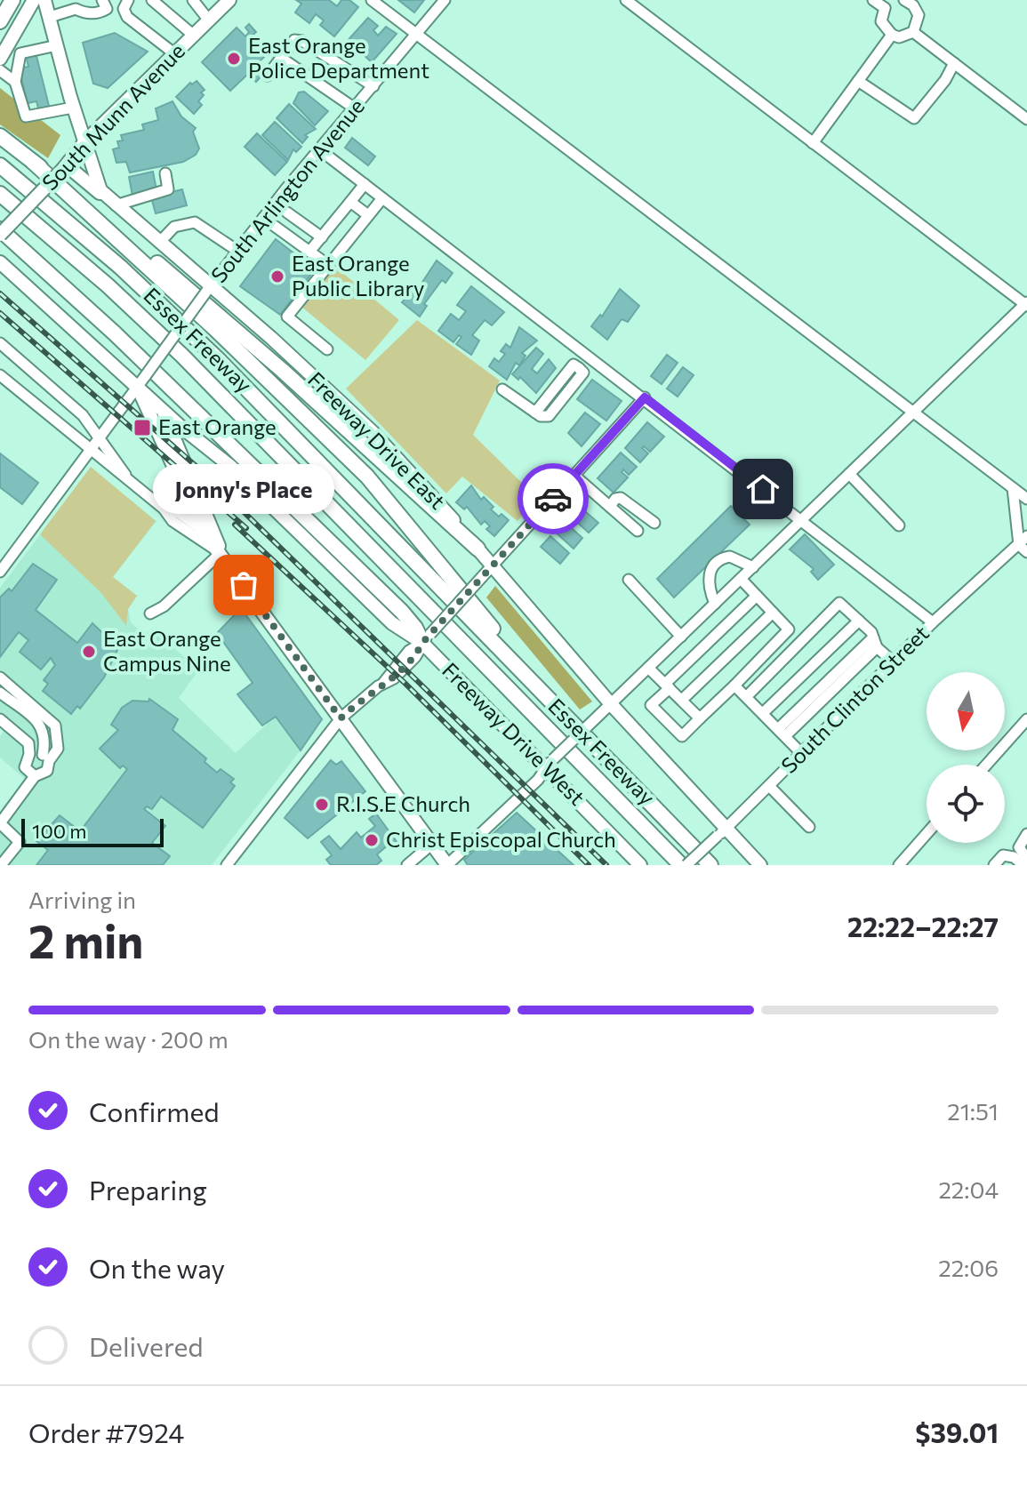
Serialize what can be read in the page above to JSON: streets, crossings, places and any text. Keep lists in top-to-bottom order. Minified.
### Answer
{"streets":{"highway":["Essex Freeway"],"main road":["South Munn Avenue","Freeway Drive East","Freeway Drive West"],"street":["South Arlington Avenue","South Clinton Street"]},"crossings":[["South Munn Avenue","Freeway Drive East"],["South Arlington Avenue","Freeway Drive East"],["South Arlington Avenue","Freeway Drive West"],["Essex Freeway","South Clinton Street"],["Freeway Drive East","South Clinton Street"]],"places":{"other":["East Orange Police Department","East Orange Public Library","Jonny's Place","East Orange Campus Nine","R.I.S.E Church","Christ Episcopal Church"],"transit":["East Orange"]},"scale_bar":"100 m","north":"bottom","page":{"bubble":"Jonny's Place","scale":"100 m","heading":["2 min","Arriving in","22:22–22:27"],"panel":["Order #7924","$39.01"],"bar":"On the way · 200 m","list":[["Confirmed","21:51"],["Preparing","22:04"],["On the way","22:06"],"Delivered"]}}
